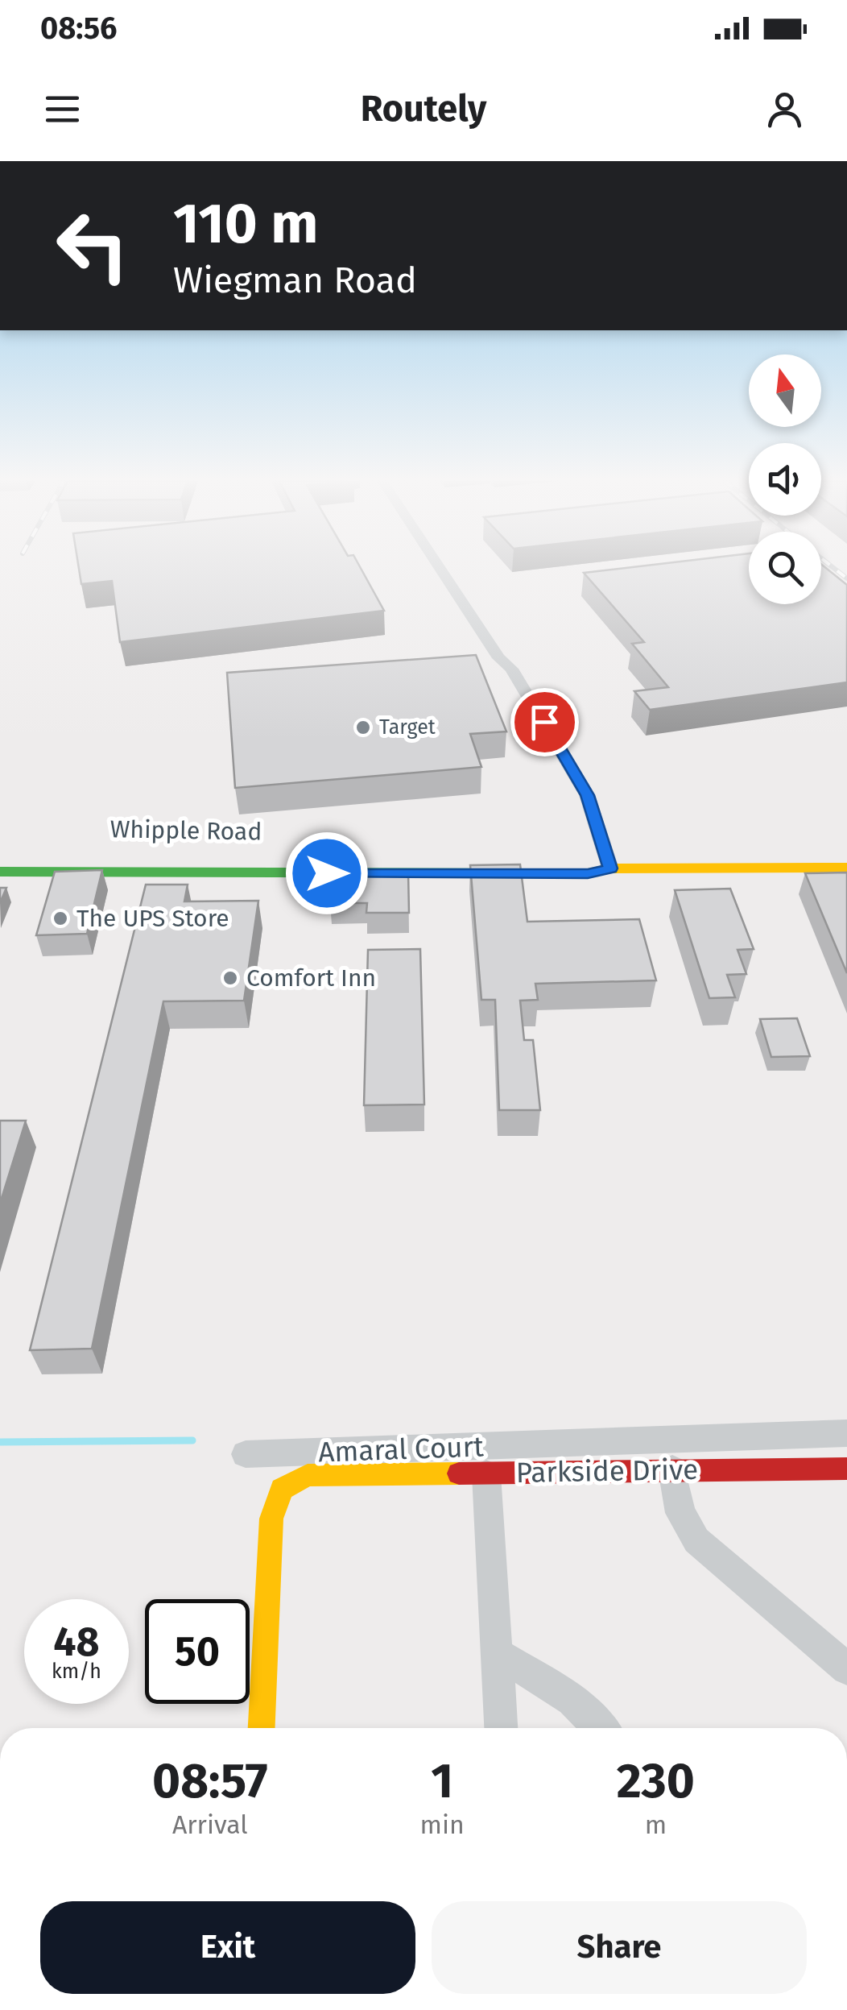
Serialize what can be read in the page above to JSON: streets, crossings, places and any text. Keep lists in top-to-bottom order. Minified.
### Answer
{"streets":{"main road":["Whipple Road","Parkside Drive"],"street":["Amaral Court"]},"places":["Target","The UPS Store","Comfort Inn"],"north":"top","page":{"status":"08:56","header":"Routely","turn":["110 m","Wiegman Road"],"speed":"48 km/h","limit":"50","eta":["08:57","Arrival","1","min","230","m"],"buttons":["Exit","Share"]}}
